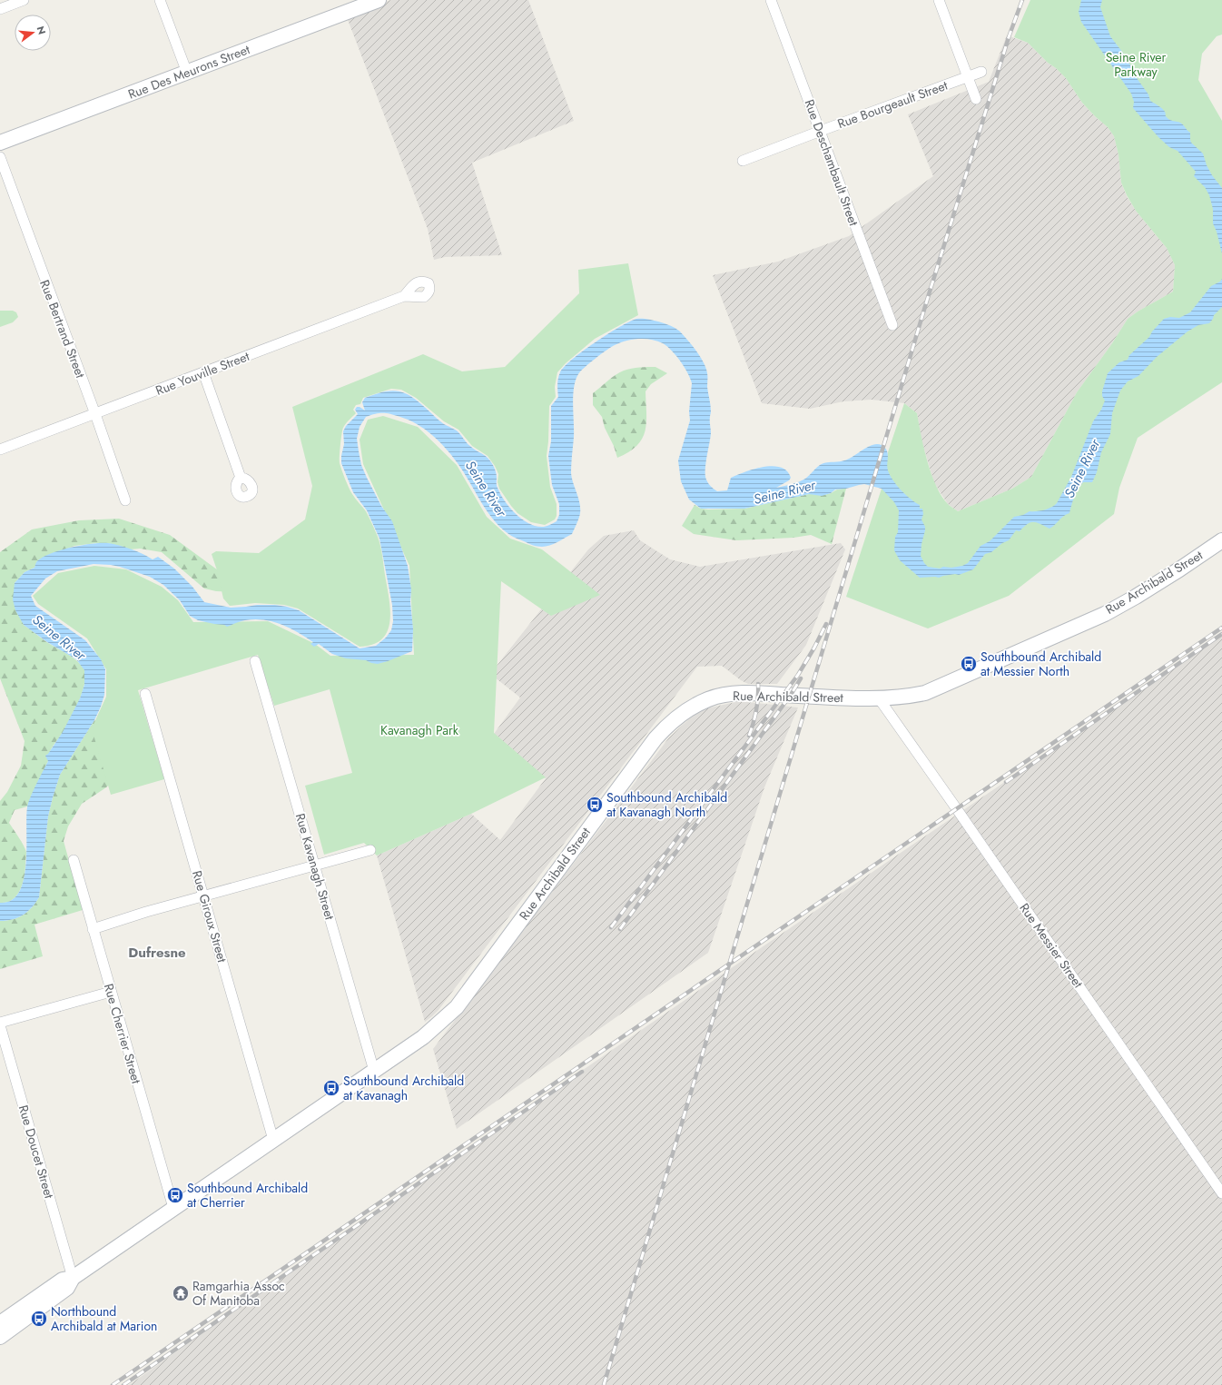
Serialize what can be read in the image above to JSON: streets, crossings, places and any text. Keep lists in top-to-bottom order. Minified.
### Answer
{"streets":{"main road":["Rue Des Meurons Street","Rue Archibald Street"],"street":["Rue Bourgeault Street","Rue Deschambault Street","Rue Bertrand Street","Rue Youville Street","Rue Kavanagh Street","Rue Giroux Street","Rue Messier Street","Rue Cherrier Street","Rue Doucet Street"]},"crossings":[["Rue Bourgeault Street","Rue Deschambault Street"],["Rue Bertrand Street","Rue Youville Street"],["Rue Archibald Street","Rue Kavanagh Street"],["Rue Archibald Street","Rue Giroux Street"],["Rue Archibald Street","Rue Messier Street"],["Rue Archibald Street","Rue Cherrier Street"],["Rue Archibald Street","Rue Doucet Street"]],"districts":["Dufresne"],"water":["Seine River"],"parks":["Seine River Parkway","Kavanagh Park"],"places":{"bus stop":["Southbound Archibald at Messier North","Southbound Archibald at Kavanagh North","Southbound Archibald at Kavanagh","Southbound Archibald at Cherrier","Northbound Archibald at Marion"],"temple":["Ramgarhia Assoc Of Manitoba"]},"north":"right"}
